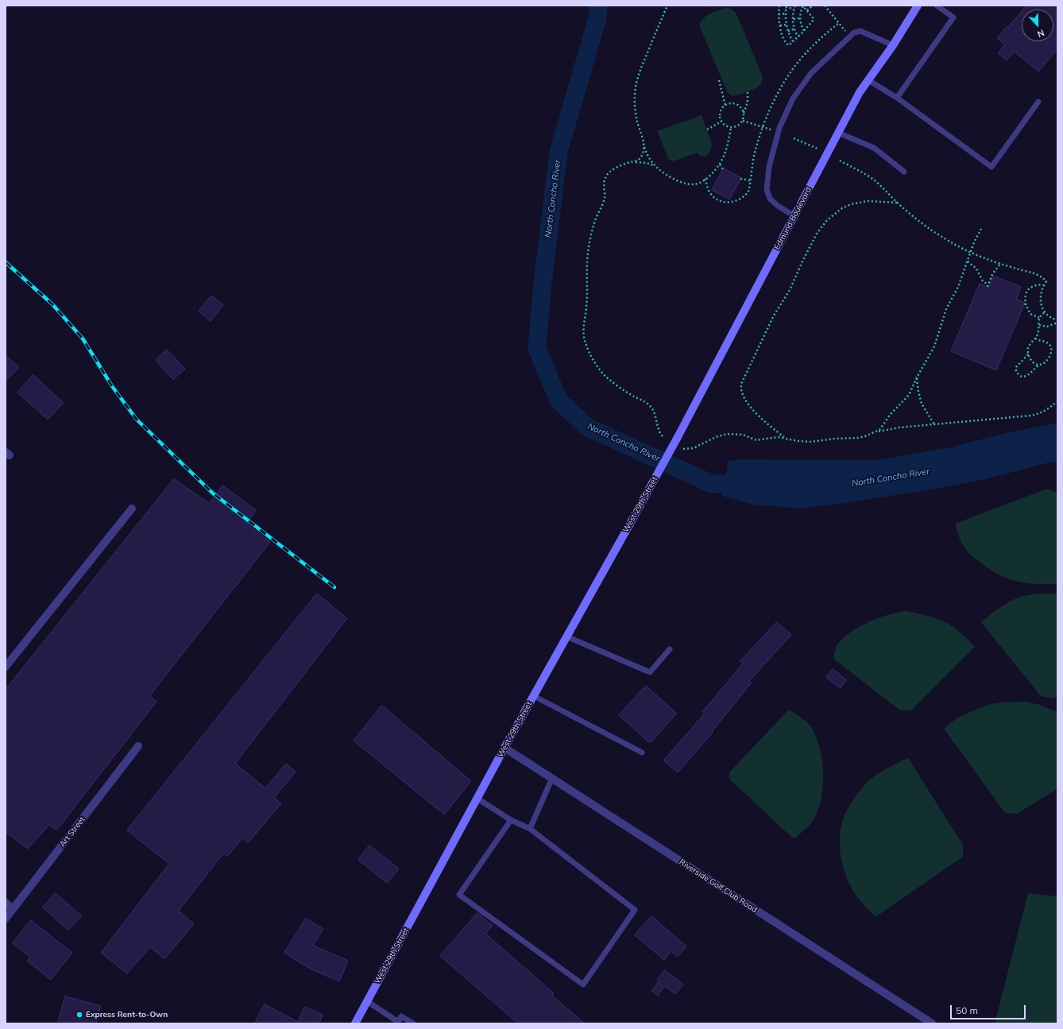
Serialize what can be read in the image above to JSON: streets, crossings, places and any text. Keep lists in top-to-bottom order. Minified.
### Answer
{"streets":{"main road":["Edmund Boulevard","West 29th Street"],"street":["Art Street","Riverside Golf Club Road"]},"crossings":[["Edmund Boulevard","West 29th Street"],["West 29th Street","Riverside Golf Club Road"]],"water":["North Concho River"],"places":["Express Rent-to-Own"],"scale_bar":"50 m","north":"bottom"}
